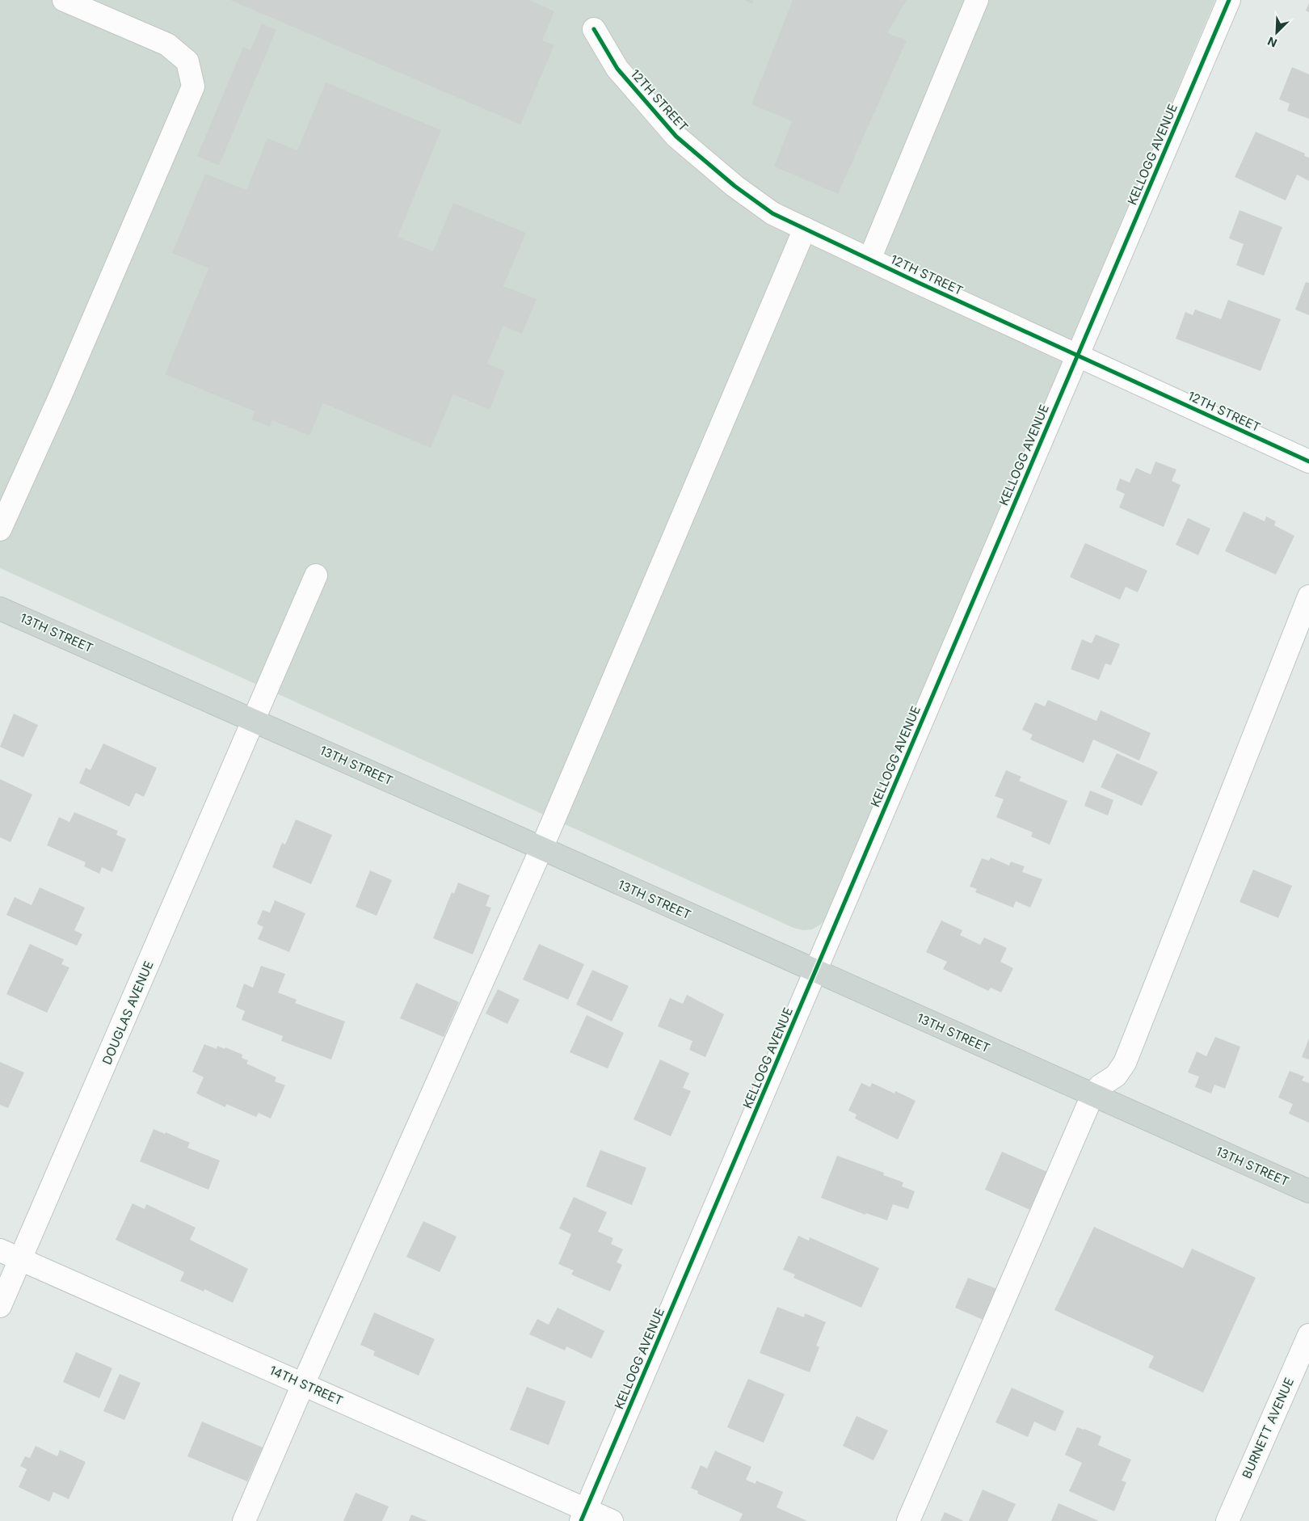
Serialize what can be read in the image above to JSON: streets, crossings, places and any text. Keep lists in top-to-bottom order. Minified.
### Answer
{"streets":{"main road":["13TH STREET"],"street":["12TH STREET","KELLOGG AVENUE","DOUGLAS AVENUE","14TH STREET","BURNETT AVENUE"]},"crossings":[["12TH STREET","KELLOGG AVENUE"],["KELLOGG AVENUE","13TH STREET"],["KELLOGG AVENUE","14TH STREET"],["13TH STREET","DOUGLAS AVENUE"],["DOUGLAS AVENUE","14TH STREET"]],"north":"bottom left"}
